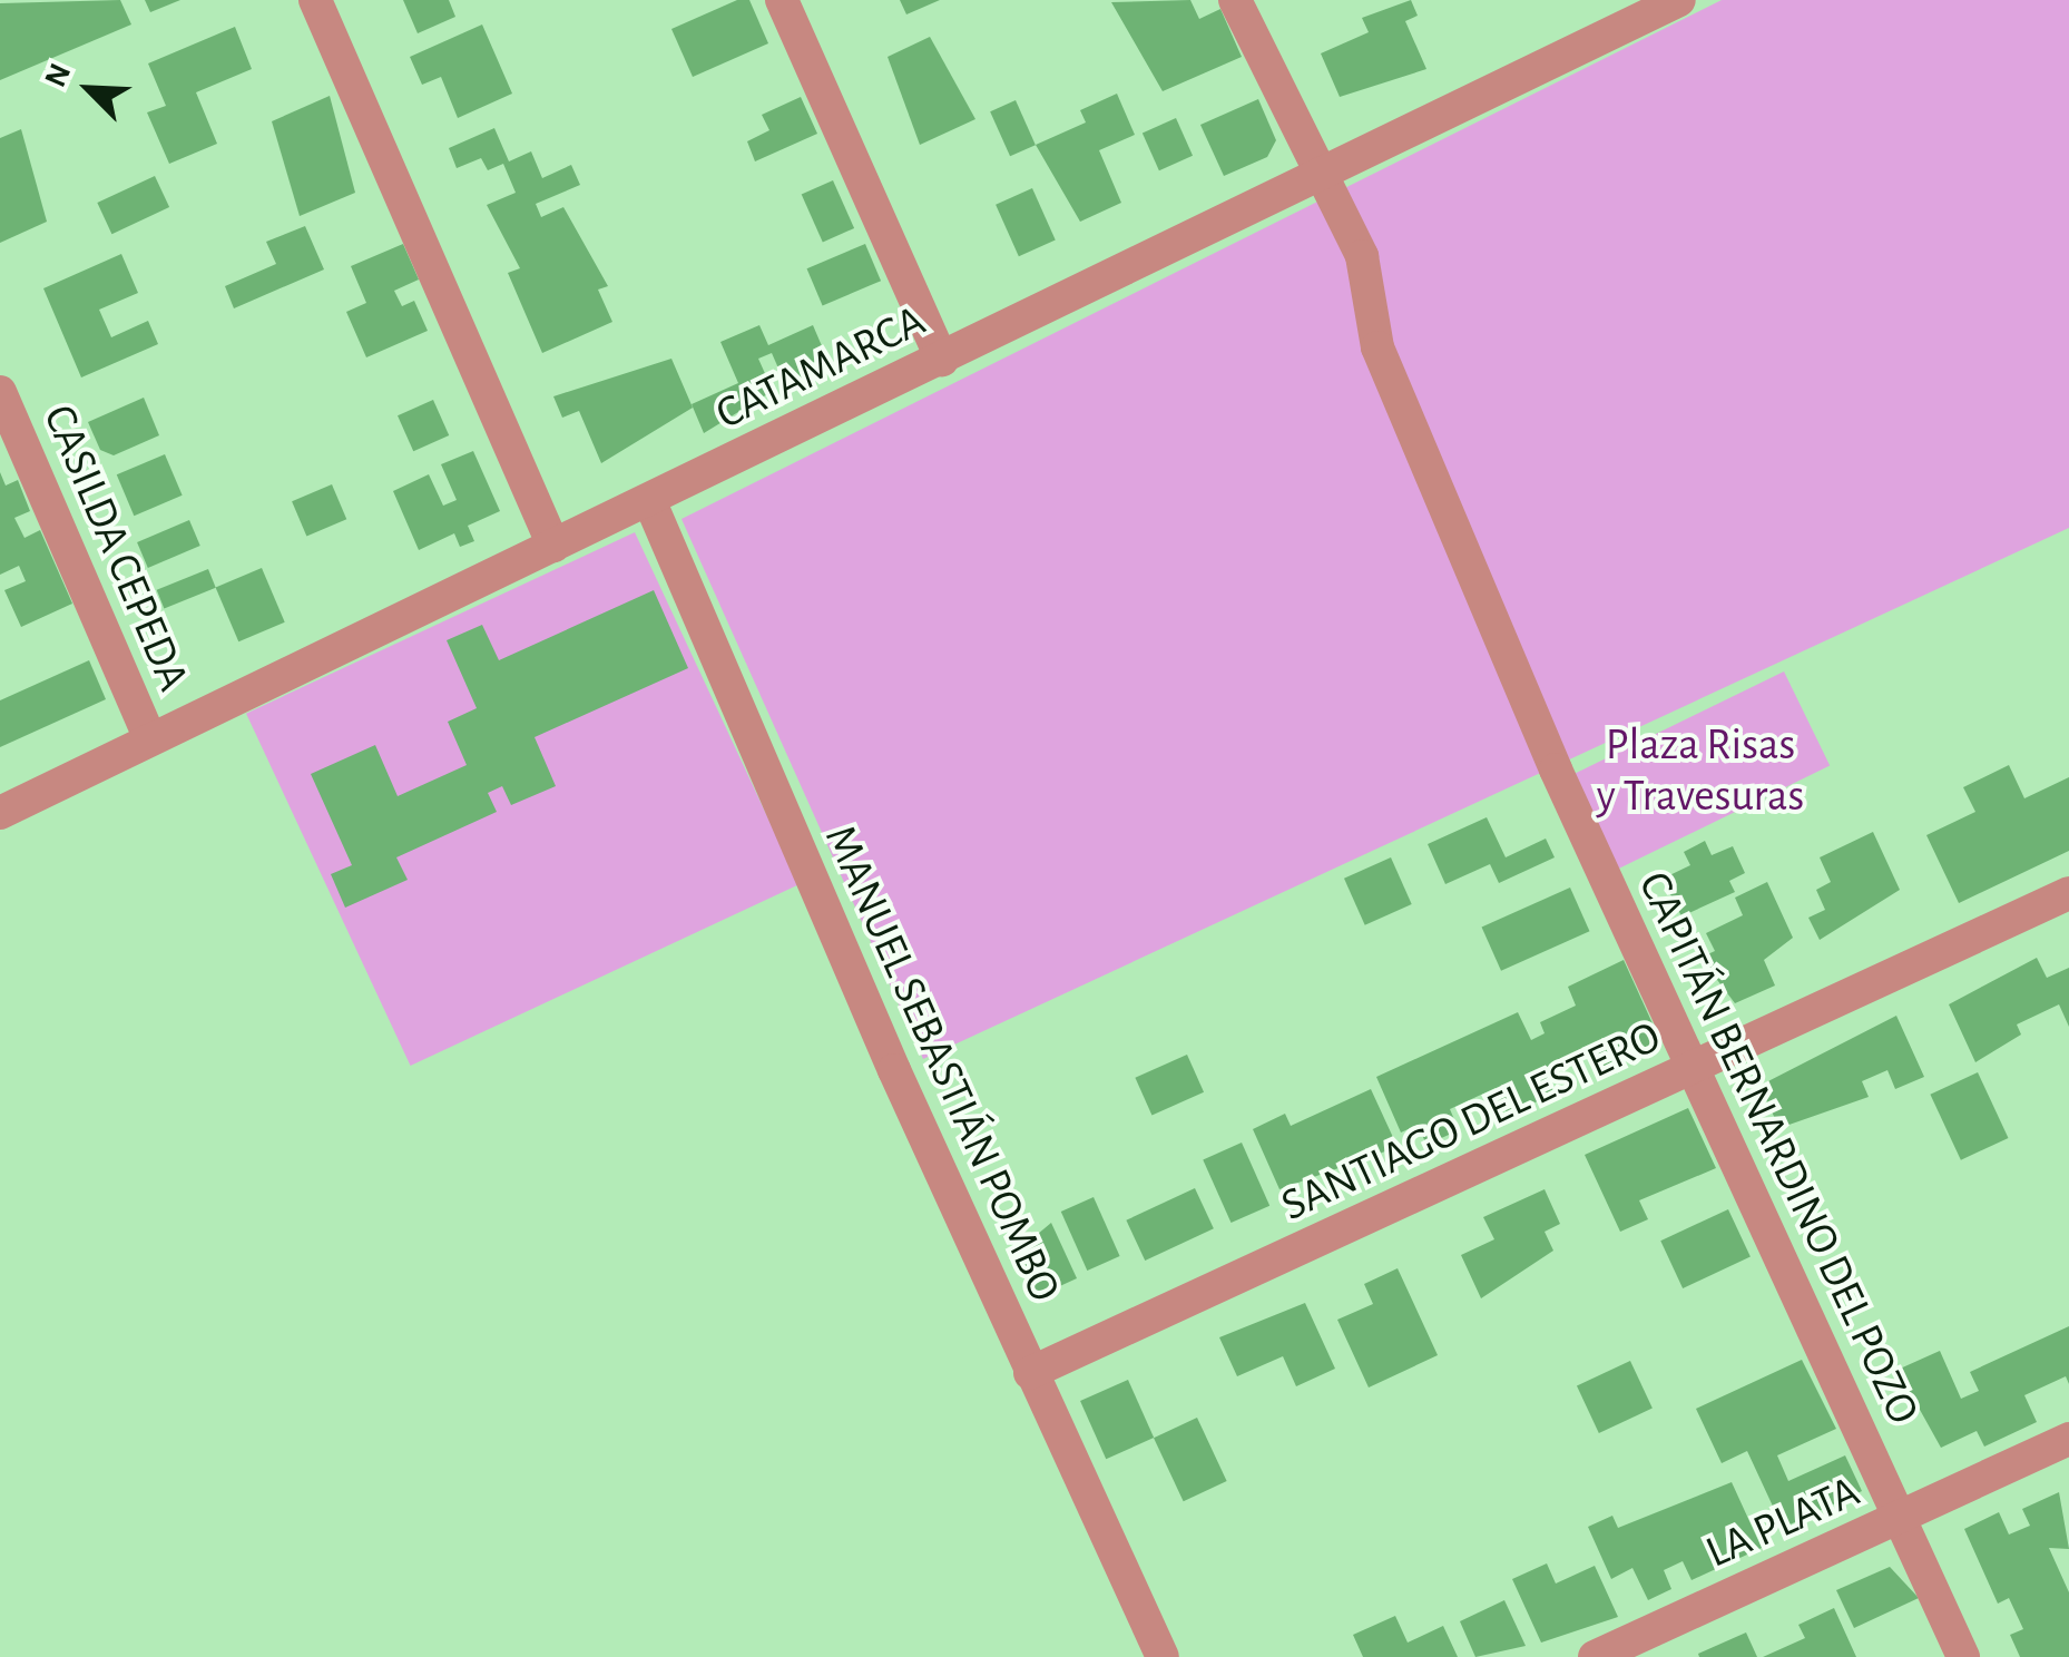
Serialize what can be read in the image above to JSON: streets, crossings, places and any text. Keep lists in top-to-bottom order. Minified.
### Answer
{"streets":{"street":["CATAMARCA","CASILDA CEPEDA","MANUEL SEBASTIÁN POMBO","SANTIAGO DEL ESTERO","CAPITÁN BERNARDINO DEL POZO","LA PLATA"]},"crossings":[["CATAMARCA","CASILDA CEPEDA"],["CATAMARCA","MANUEL SEBASTIÁN POMBO"],["CATAMARCA","CAPITÁN BERNARDINO DEL POZO"],["MANUEL SEBASTIÁN POMBO","SANTIAGO DEL ESTERO"],["SANTIAGO DEL ESTERO","CAPITÁN BERNARDINO DEL POZO"],["CAPITÁN BERNARDINO DEL POZO","LA PLATA"]],"parks":["Plaza Risas y Travesuras"],"north":"top left"}
